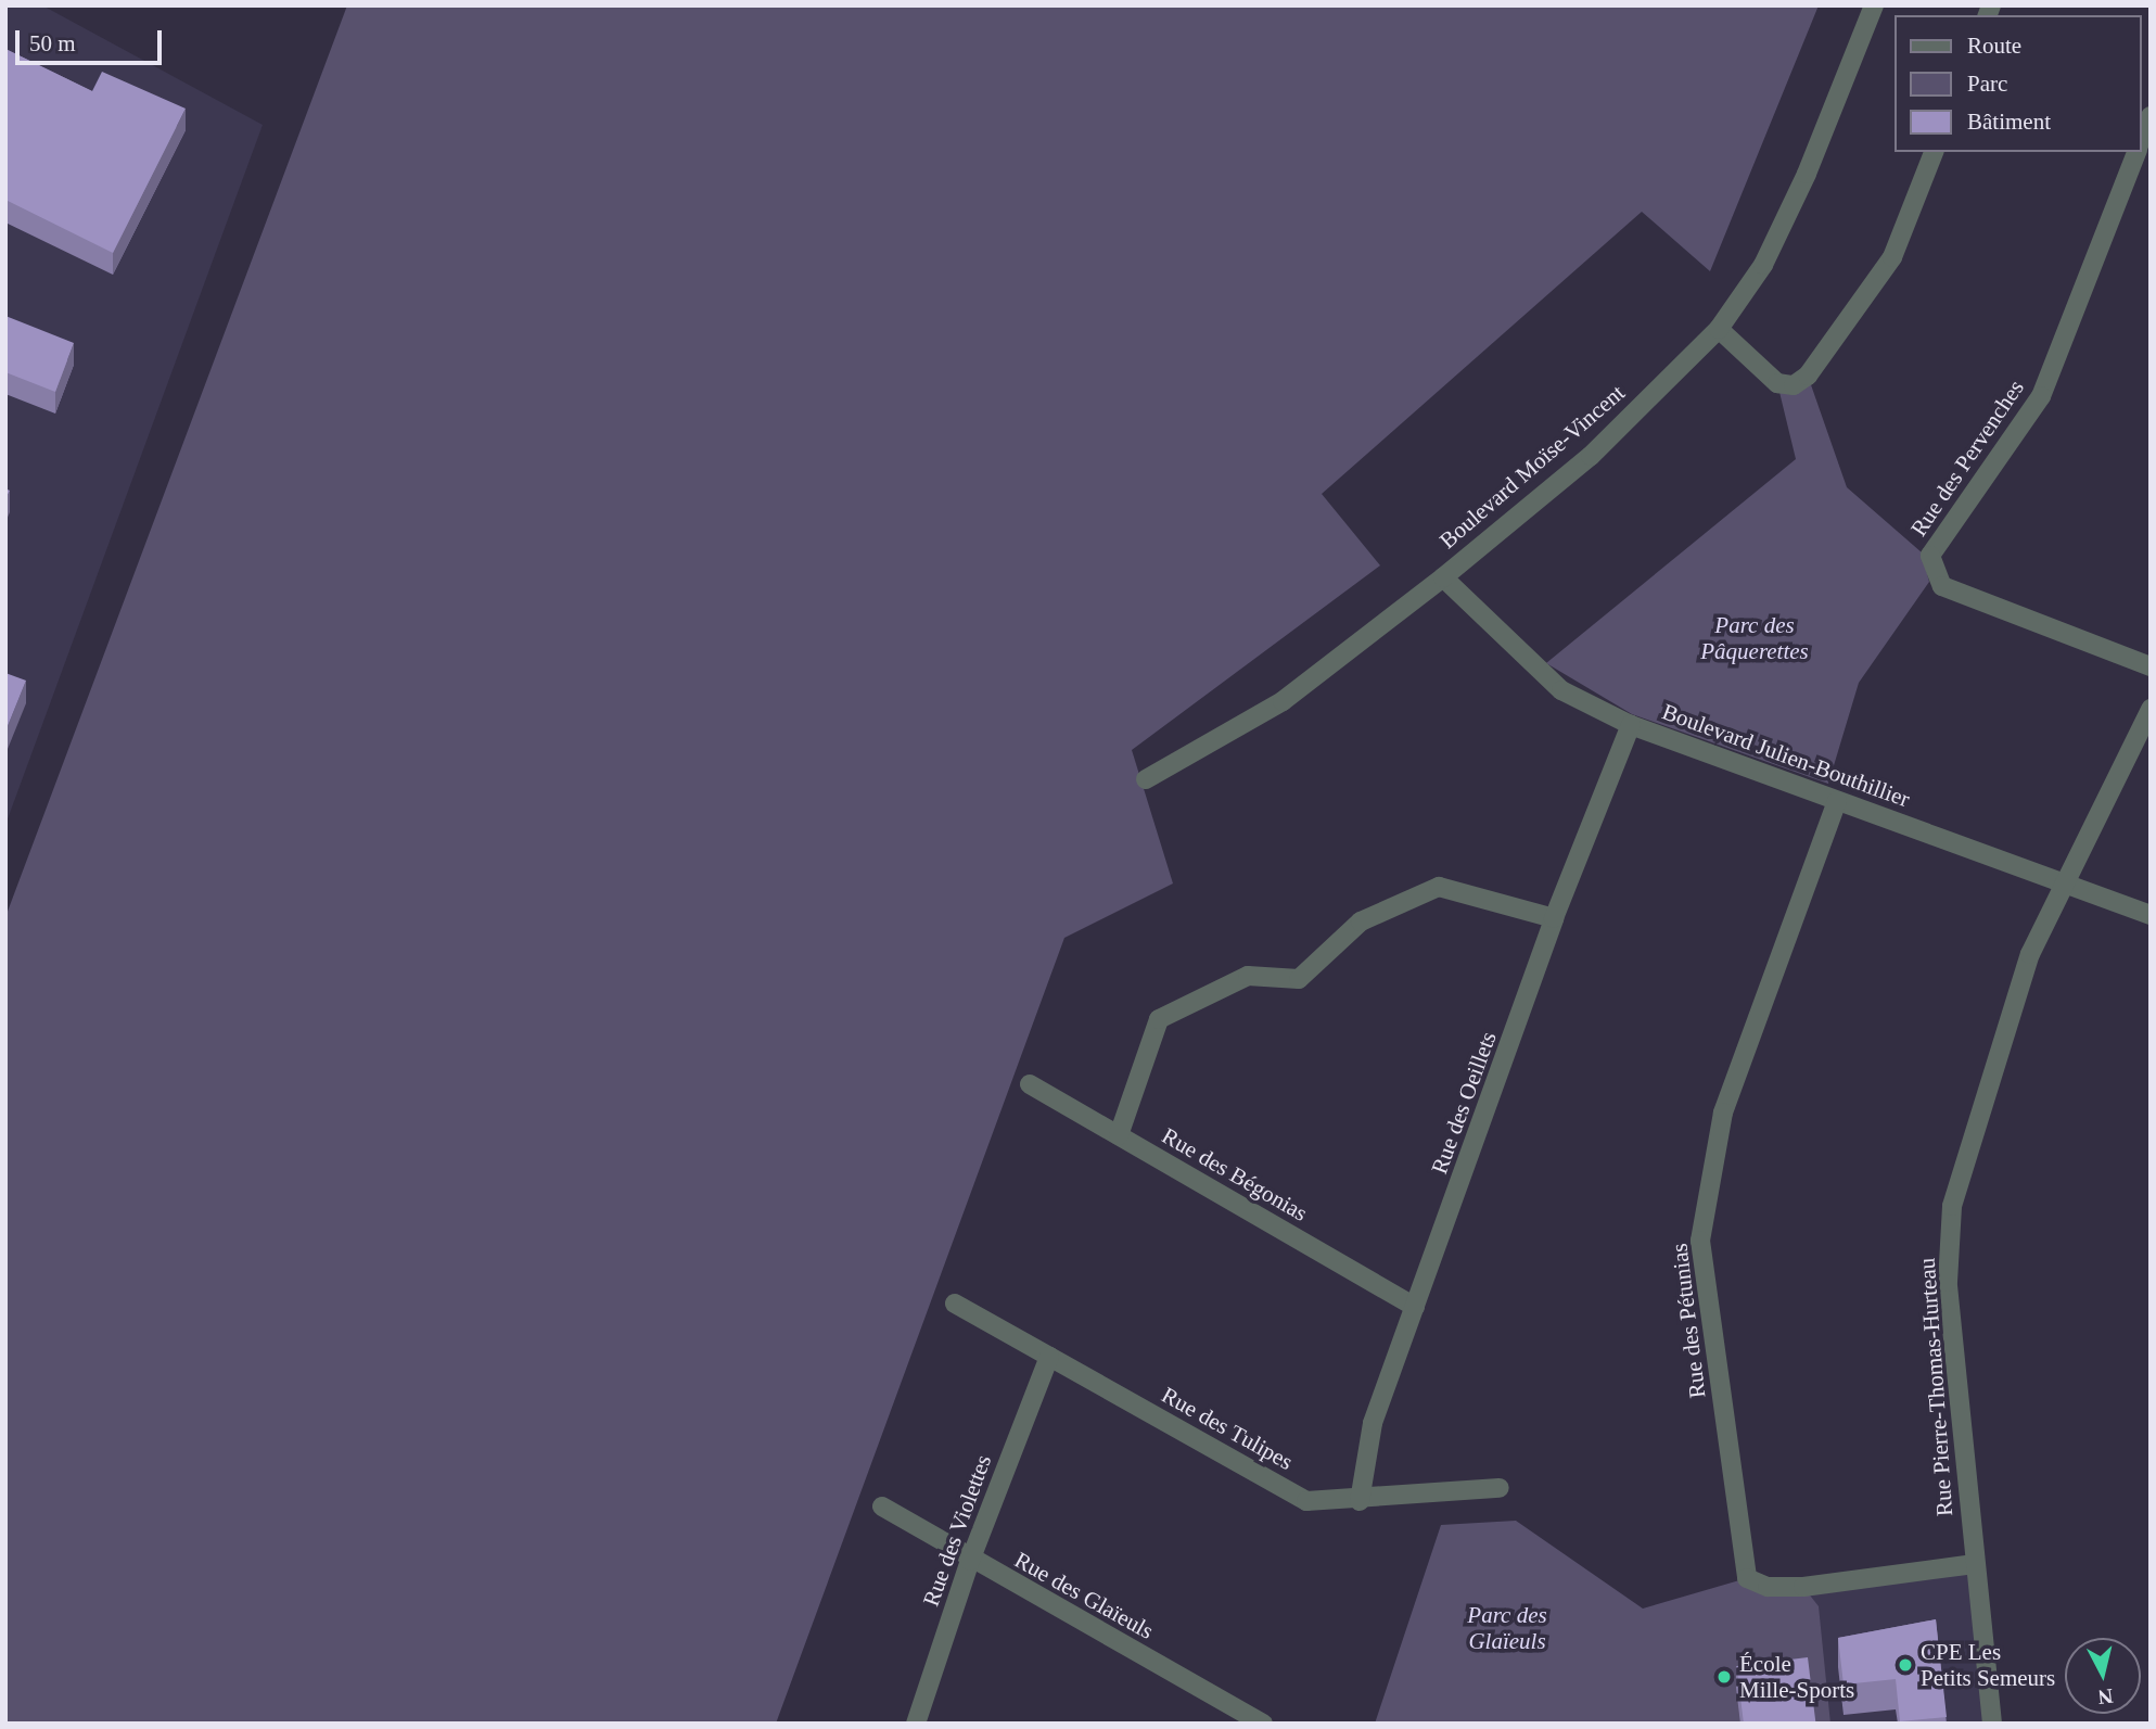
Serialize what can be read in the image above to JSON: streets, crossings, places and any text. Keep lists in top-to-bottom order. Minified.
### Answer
{"streets":{"street":["Rue des Pervenches","Boulevard Moïse-Vincent","Boulevard Julien-Bouthillier","Rue des Oeillets","Rue des Bégonias","Rue des Pétunias","Rue Pierre-Thomas-Hurteau","Rue des Tulipes","Rue des Violettes","Rue des Glaïeuls"]},"crossings":[["Boulevard Moïse-Vincent","Boulevard Julien-Bouthillier"],["Boulevard Julien-Bouthillier","Rue des Oeillets"],["Boulevard Julien-Bouthillier","Rue des Pétunias"],["Boulevard Julien-Bouthillier","Rue Pierre-Thomas-Hurteau"],["Rue des Oeillets","Rue des Bégonias"],["Rue des Oeillets","Rue des Tulipes"],["Rue des Pétunias","Rue Pierre-Thomas-Hurteau"],["Rue des Tulipes","Rue des Violettes"],["Rue des Violettes","Rue des Glaïeuls"]],"parks":["Parc des Pâquerettes","Parc des Glaïeuls"],"places":["CPE Les Petits Semeurs","École Mille-Sports"],"legend":["Route","Parc","Bâtiment"],"scale_bar":"50 m","north":"bottom"}
